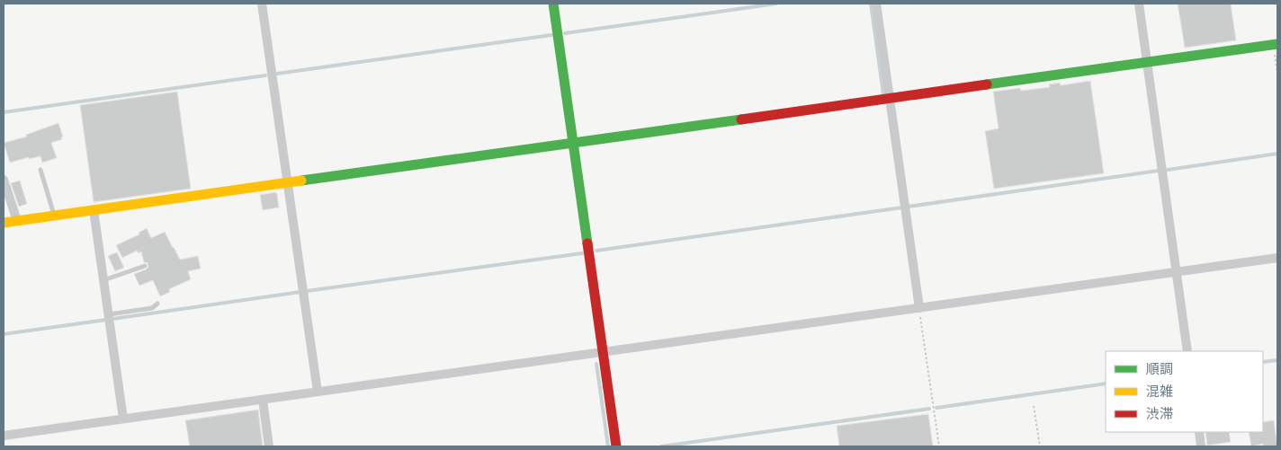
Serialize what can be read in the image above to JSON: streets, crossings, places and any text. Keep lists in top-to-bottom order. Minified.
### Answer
{"legend":["順調","混雑","渋滞"]}
